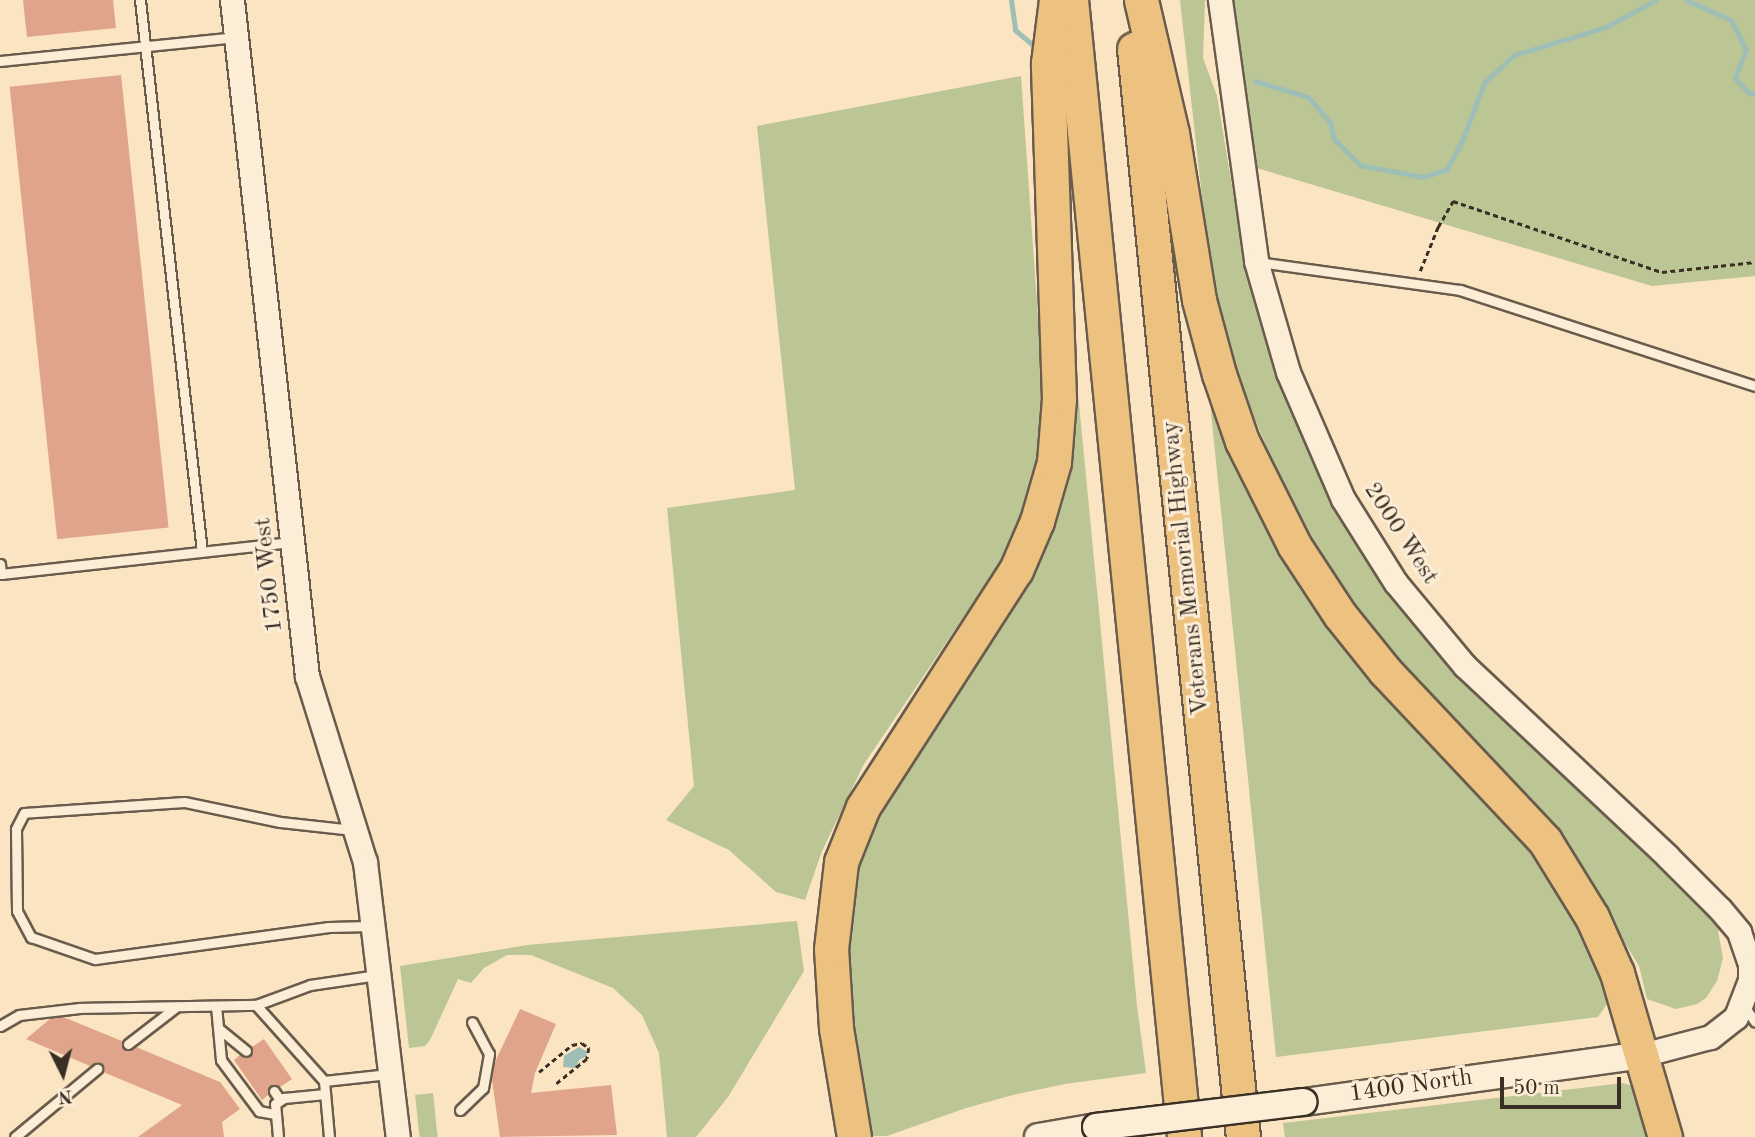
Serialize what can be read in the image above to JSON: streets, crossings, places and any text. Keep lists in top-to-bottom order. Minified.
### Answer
{"streets":{"highway":["Veterans Memorial Highway"],"main road":["1400 North"],"street":["2000 West","1750 West"]},"crossings":[["2000 West","1400 North"]],"scale_bar":"50 m","north":"bottom"}
